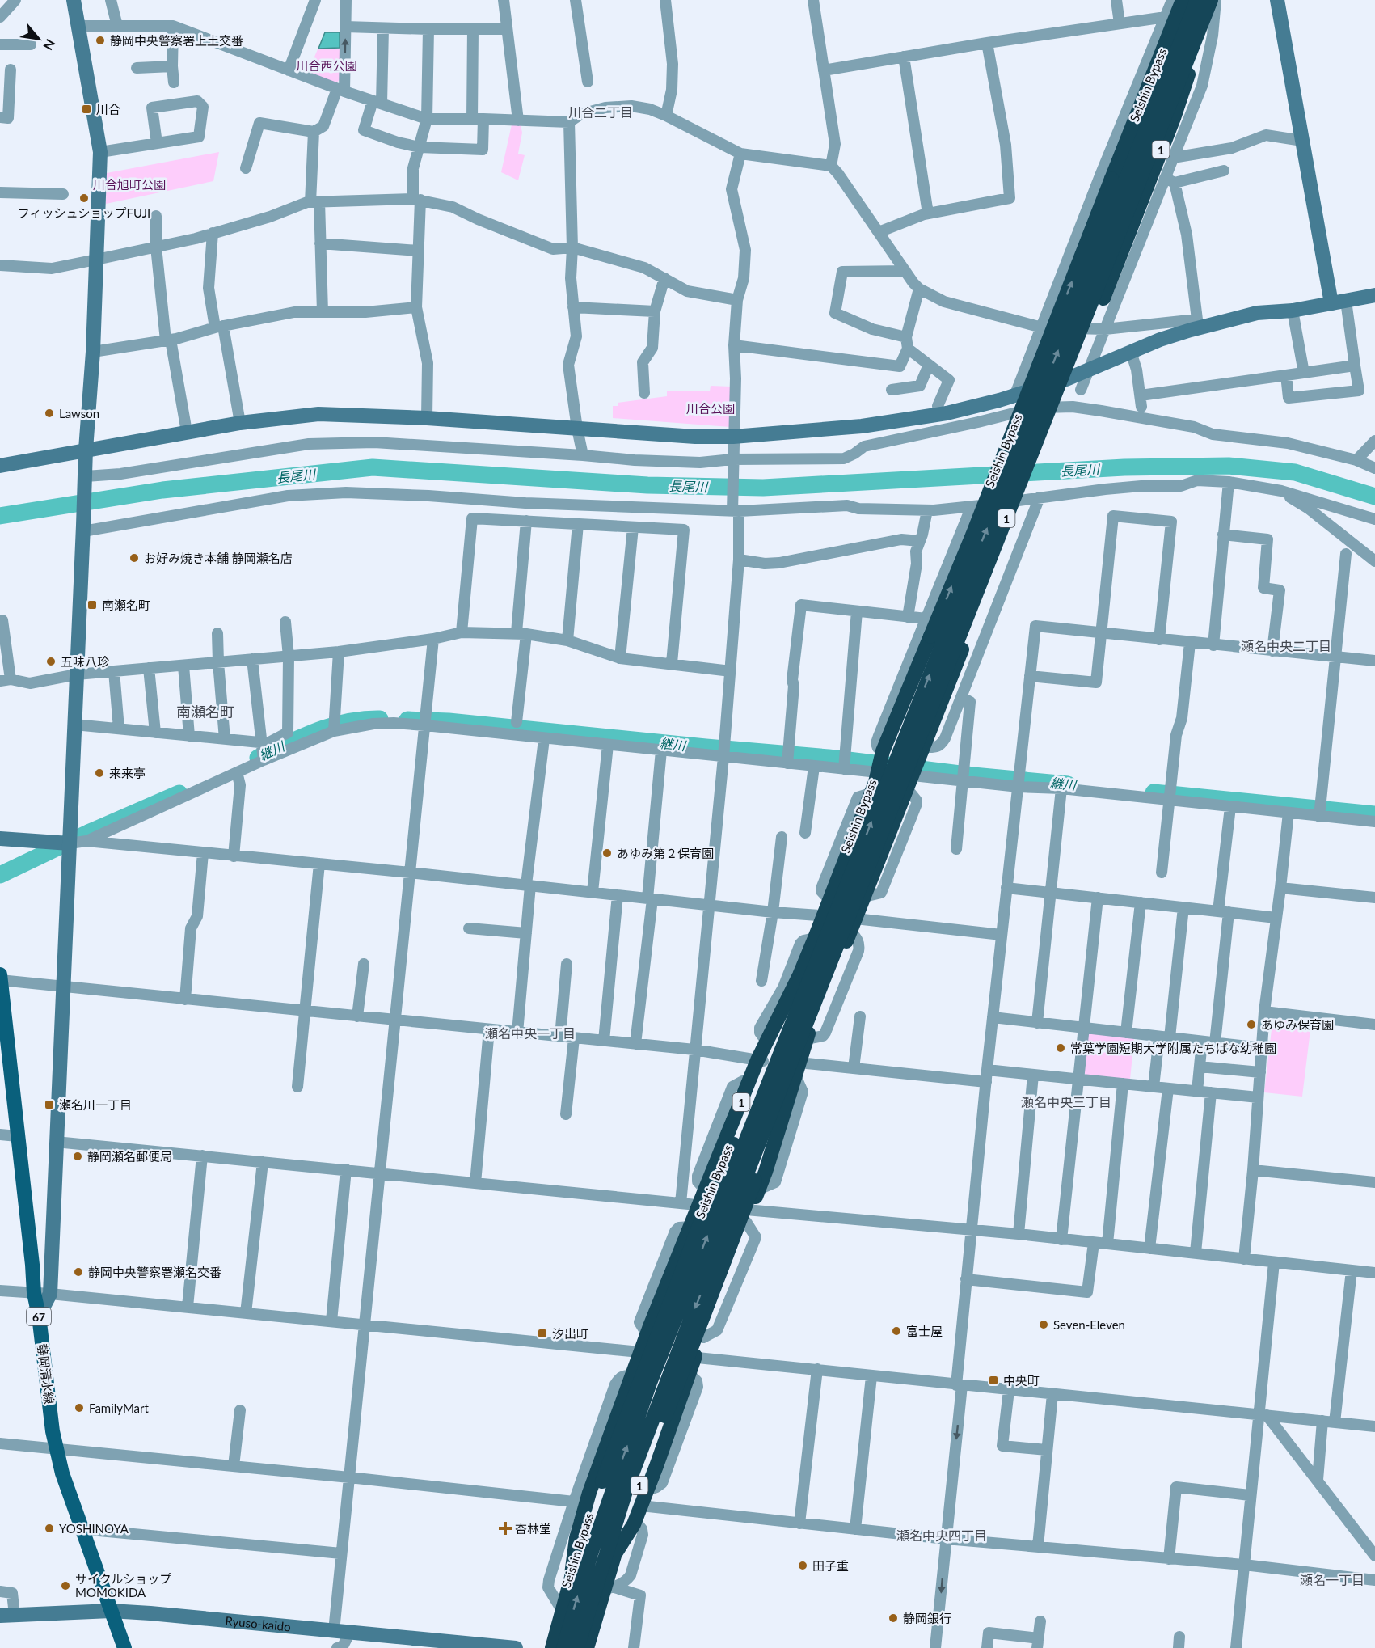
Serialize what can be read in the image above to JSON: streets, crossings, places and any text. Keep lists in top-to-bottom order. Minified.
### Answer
{"streets":{"highway":["Seishin Bypass","1"],"main road":["67","静岡清水線"],"street":["Ryuso-kaido"]},"crossings":[["Seishin Bypass","1"],["静岡清水線","Ryuso-kaido"]],"districts":["川合二丁目","瀬名中央二丁目","南瀬名町","瀬名中央一丁目","瀬名中央三丁目","瀬名中央四丁目","瀬名一丁目"],"water":["長尾川","継川"],"parks":["川合西公園","川合旭町公園","川合公園"],"places":{"other":["静岡中央警察署上土交番","フィッシュショップFUJI","Lawson","お好み焼き本舗 静岡瀬名店","五味八珍","来来亭","あゆみ第２保育園","あゆみ保育園","常葉学園短期大学附属たちばな幼稚園","静岡瀬名郵便局","静岡中央警察署瀬名交番","Seven-Eleven","富士屋","FamilyMart","YOSHINOYA","田子重","サイクルショップ MOMOKIDA","静岡銀行"],"transit":["川合","南瀬名町","瀬名川一丁目","汐出町","中央町"],"health":["杏林堂"]},"north":"bottom right"}
